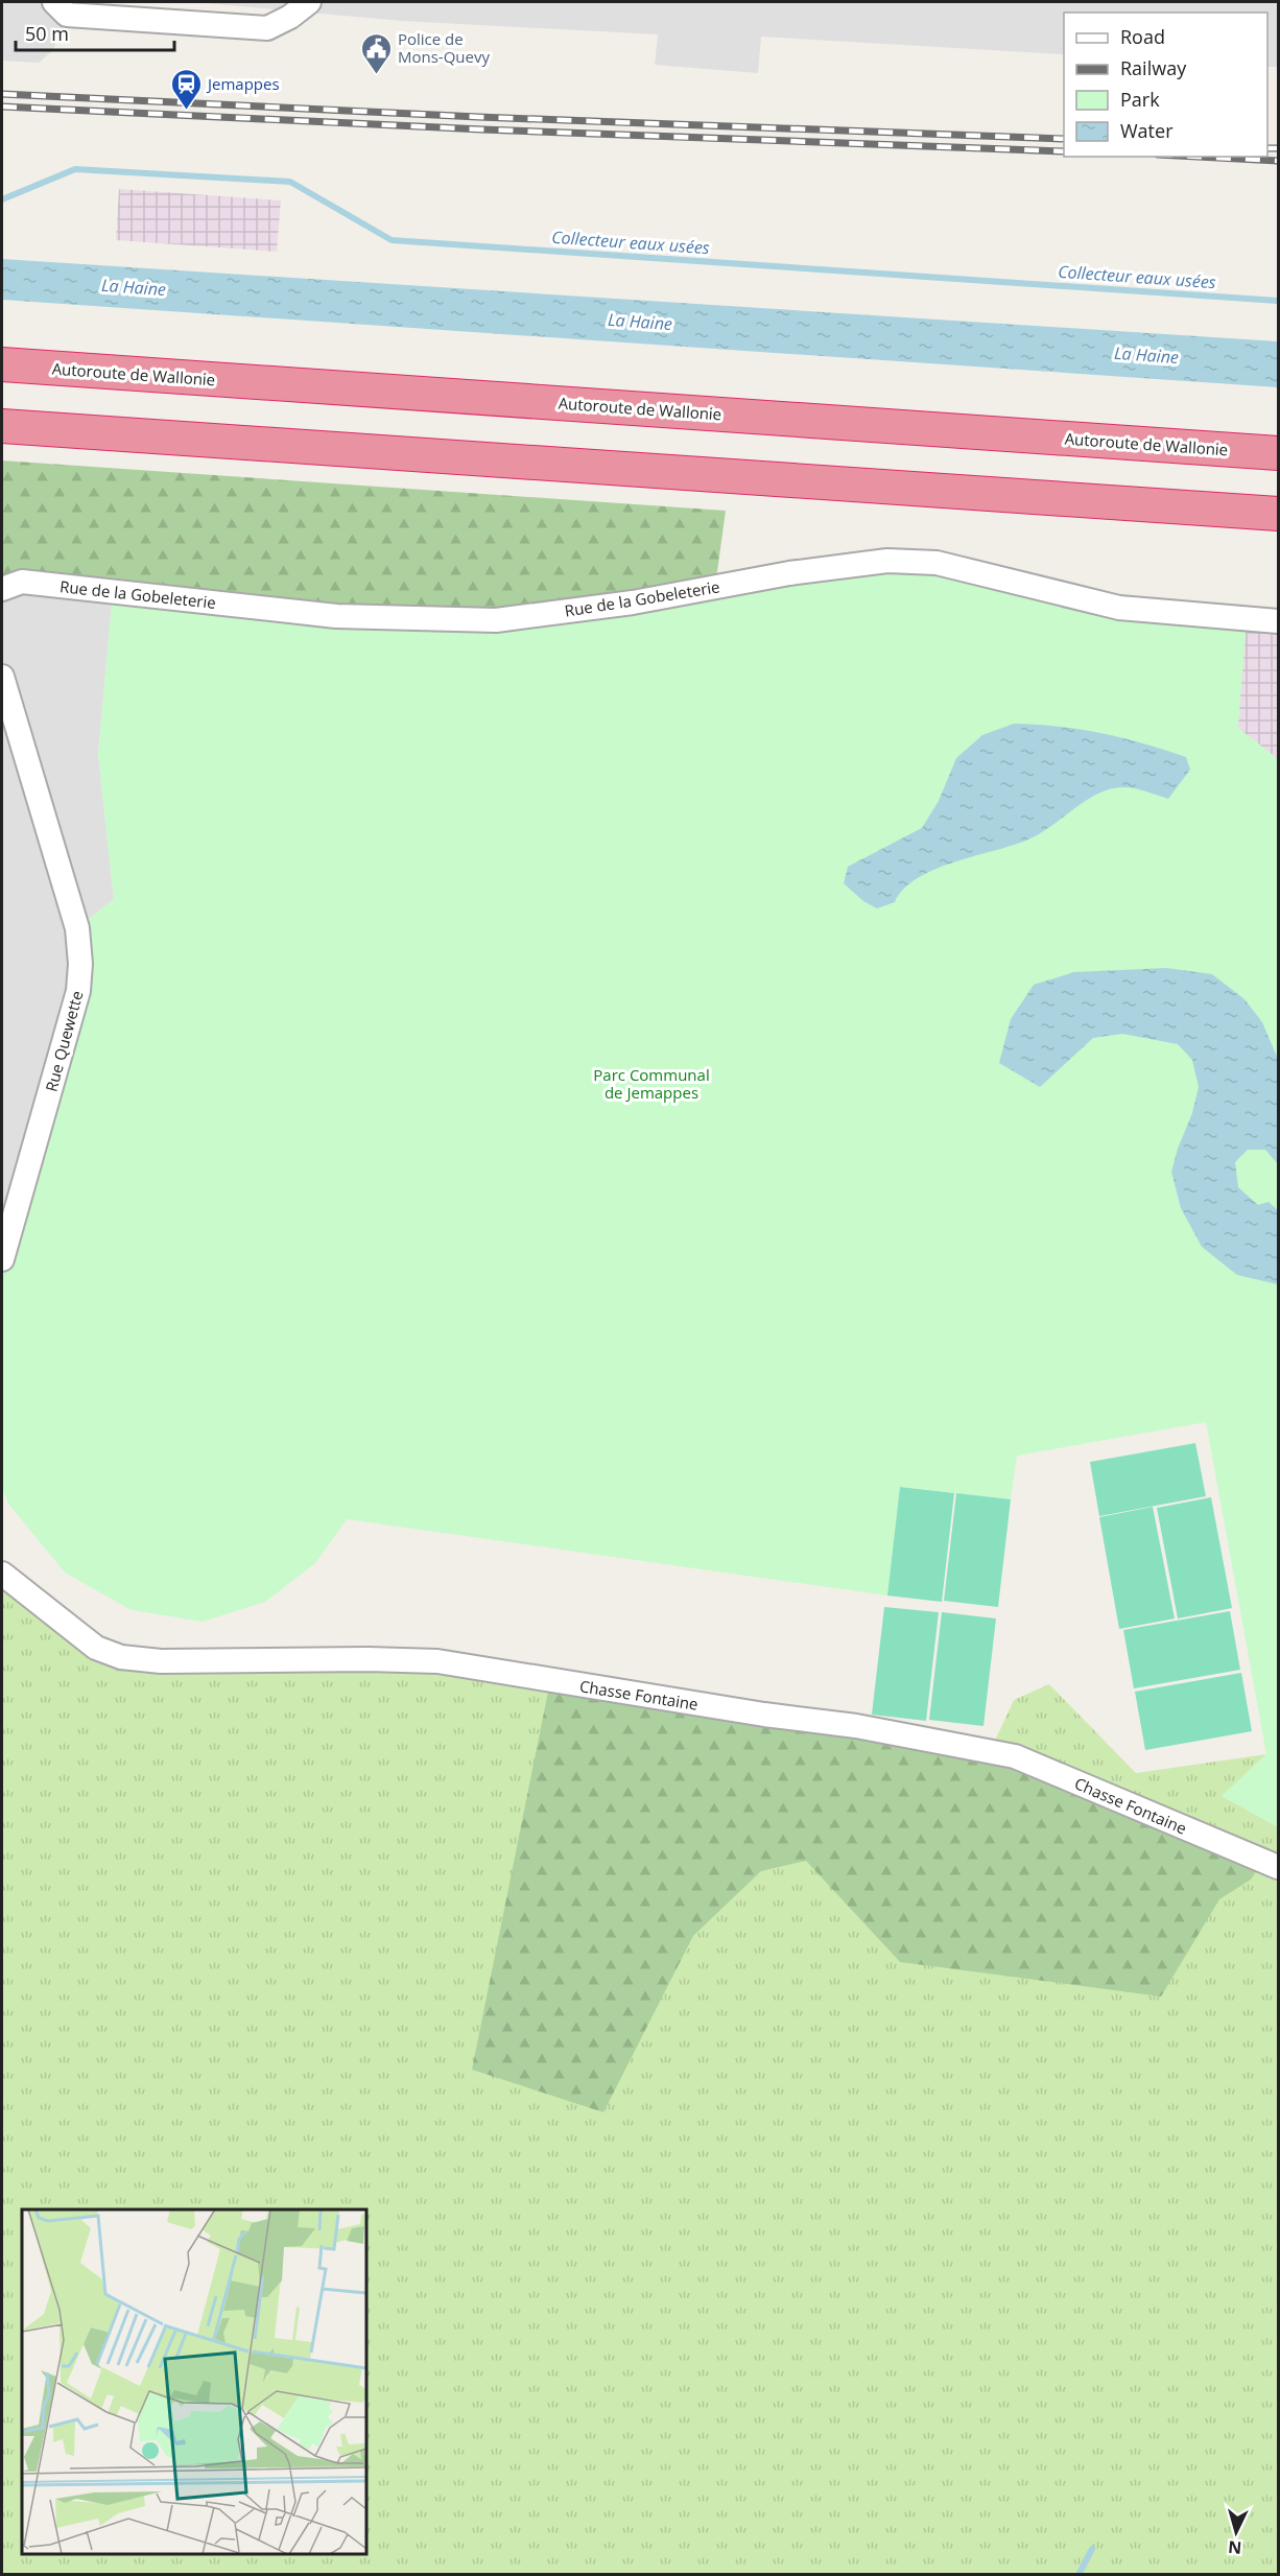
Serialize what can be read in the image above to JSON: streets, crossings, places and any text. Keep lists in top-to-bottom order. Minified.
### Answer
{"streets":{"highway":["Autoroute de Wallonie"],"street":["Rue de la Gobeleterie","Rue Quewette","Chasse Fontaine"]},"water":["Collecteur eaux usées","La Haine"],"parks":["Parc Communal de Jemappes"],"places":{"public building":["Police de Mons-Quevy"],"station":["Jemappes"]},"legend":["Road","Railway","Park","Water"],"scale_bar":"50 m","north":"bottom"}
